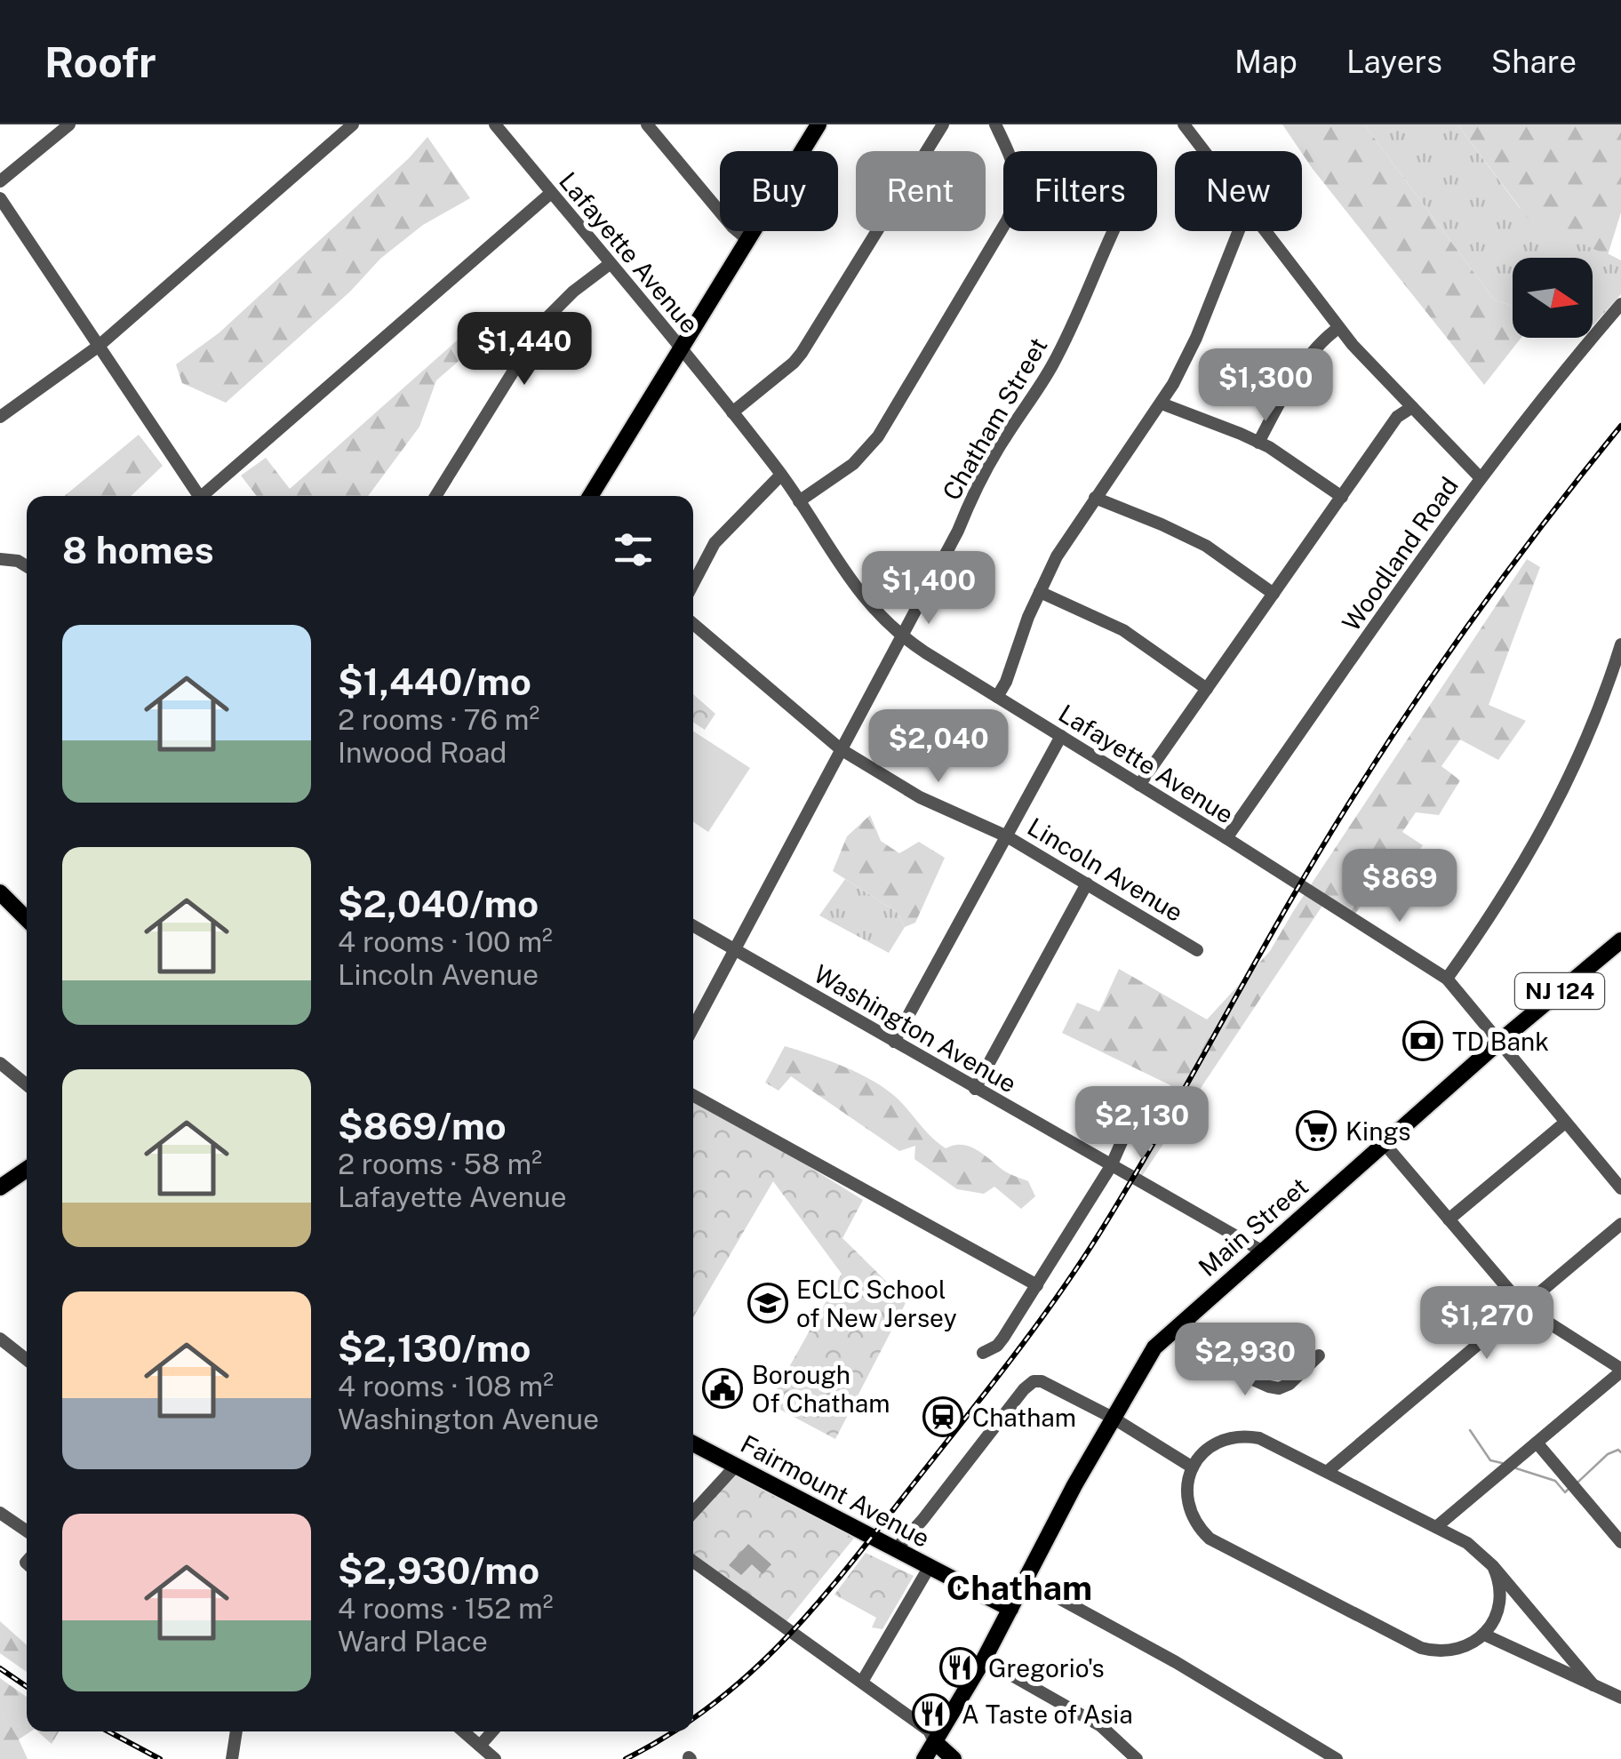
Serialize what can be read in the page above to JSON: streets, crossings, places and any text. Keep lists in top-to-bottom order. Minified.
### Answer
{"streets":{"main road":["NJ 124","Main Street","Fairmount Avenue"],"street":["Lafayette Avenue","Chatham Street","Woodland Road","Lincoln Avenue","Washington Avenue"]},"crossings":[["Lafayette Avenue","Chatham Street"],["Lafayette Avenue","Woodland Road"],["Lafayette Avenue","Main Street"],["Chatham Street","Lincoln Avenue"],["Chatham Street","Washington Avenue"],["Washington Avenue","Main Street"],["Main Street","Fairmount Avenue"]],"districts":["Chatham"],"places":{"bank":["TD Bank"],"supermarket":["Kings"],"school or university":["ECLC School of New Jersey"],"public building":["Borough Of Chatham"],"station":["Chatham"],"restaurant":["Gregorio's","A Taste of Asia"]},"north":"right","page":{"header":"Roofr","nav":["Map","Layers","Share"],"chip":["Buy","Rent","Filters","New"],"price":["$1,440","$1,300","$1,400","$2,040","$869","$2,130","$1,270","$2,930"],"heading":"8 homes","list":[{"name":"$1,440/mo","note":"2 rooms · 76 m² · Inwood Road"},{"name":"$2,040/mo","note":"4 rooms · 100 m² · Lincoln Avenue"},{"name":"$869/mo","note":"2 rooms · 58 m² · Lafayette Avenue"},{"name":"$2,130/mo","note":"4 rooms · 108 m² · Washington Avenue"},{"name":"$2,930/mo","note":"4 rooms · 152 m² · Ward Place"}]}}
